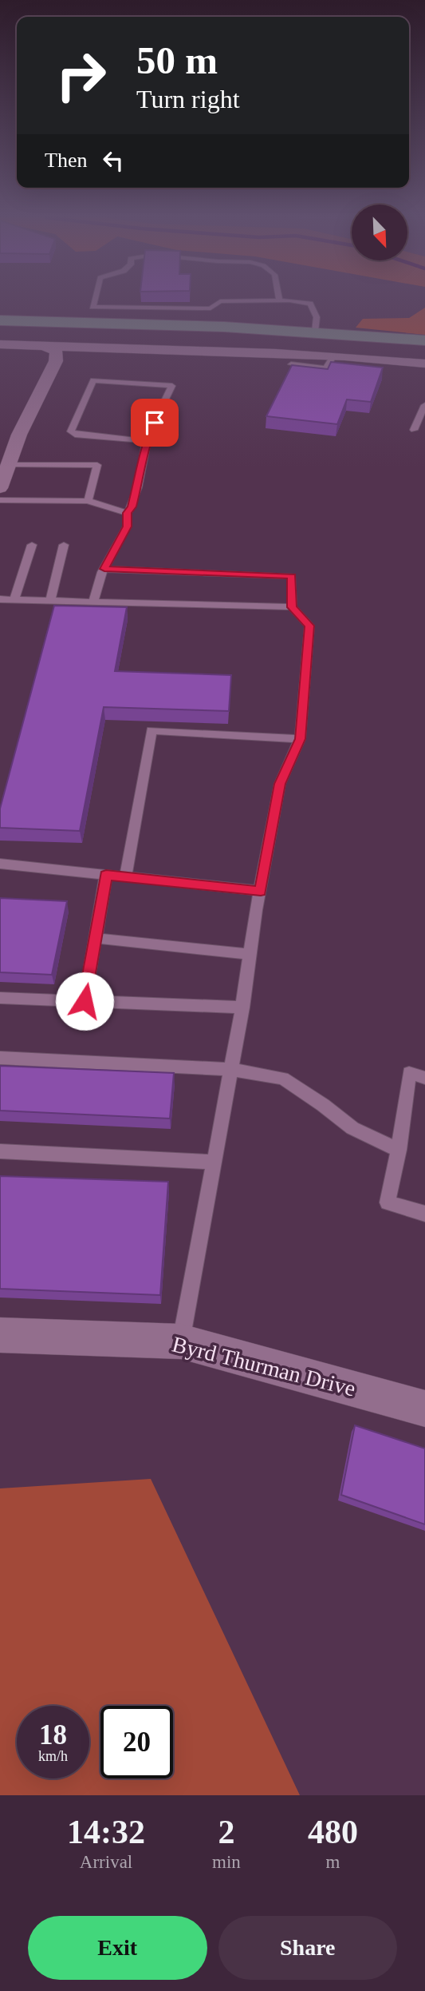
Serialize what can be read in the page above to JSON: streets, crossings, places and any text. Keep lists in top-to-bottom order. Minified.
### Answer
{"streets":{"street":["Byrd Thurman Drive"]},"north":"bottom right","page":{"turn":["50 m","Turn right"],"then":"Then","speed":"18 km/h","limit":"20","eta":["14:32","Arrival","2","min","480","m"],"buttons":["Exit","Share"]}}
